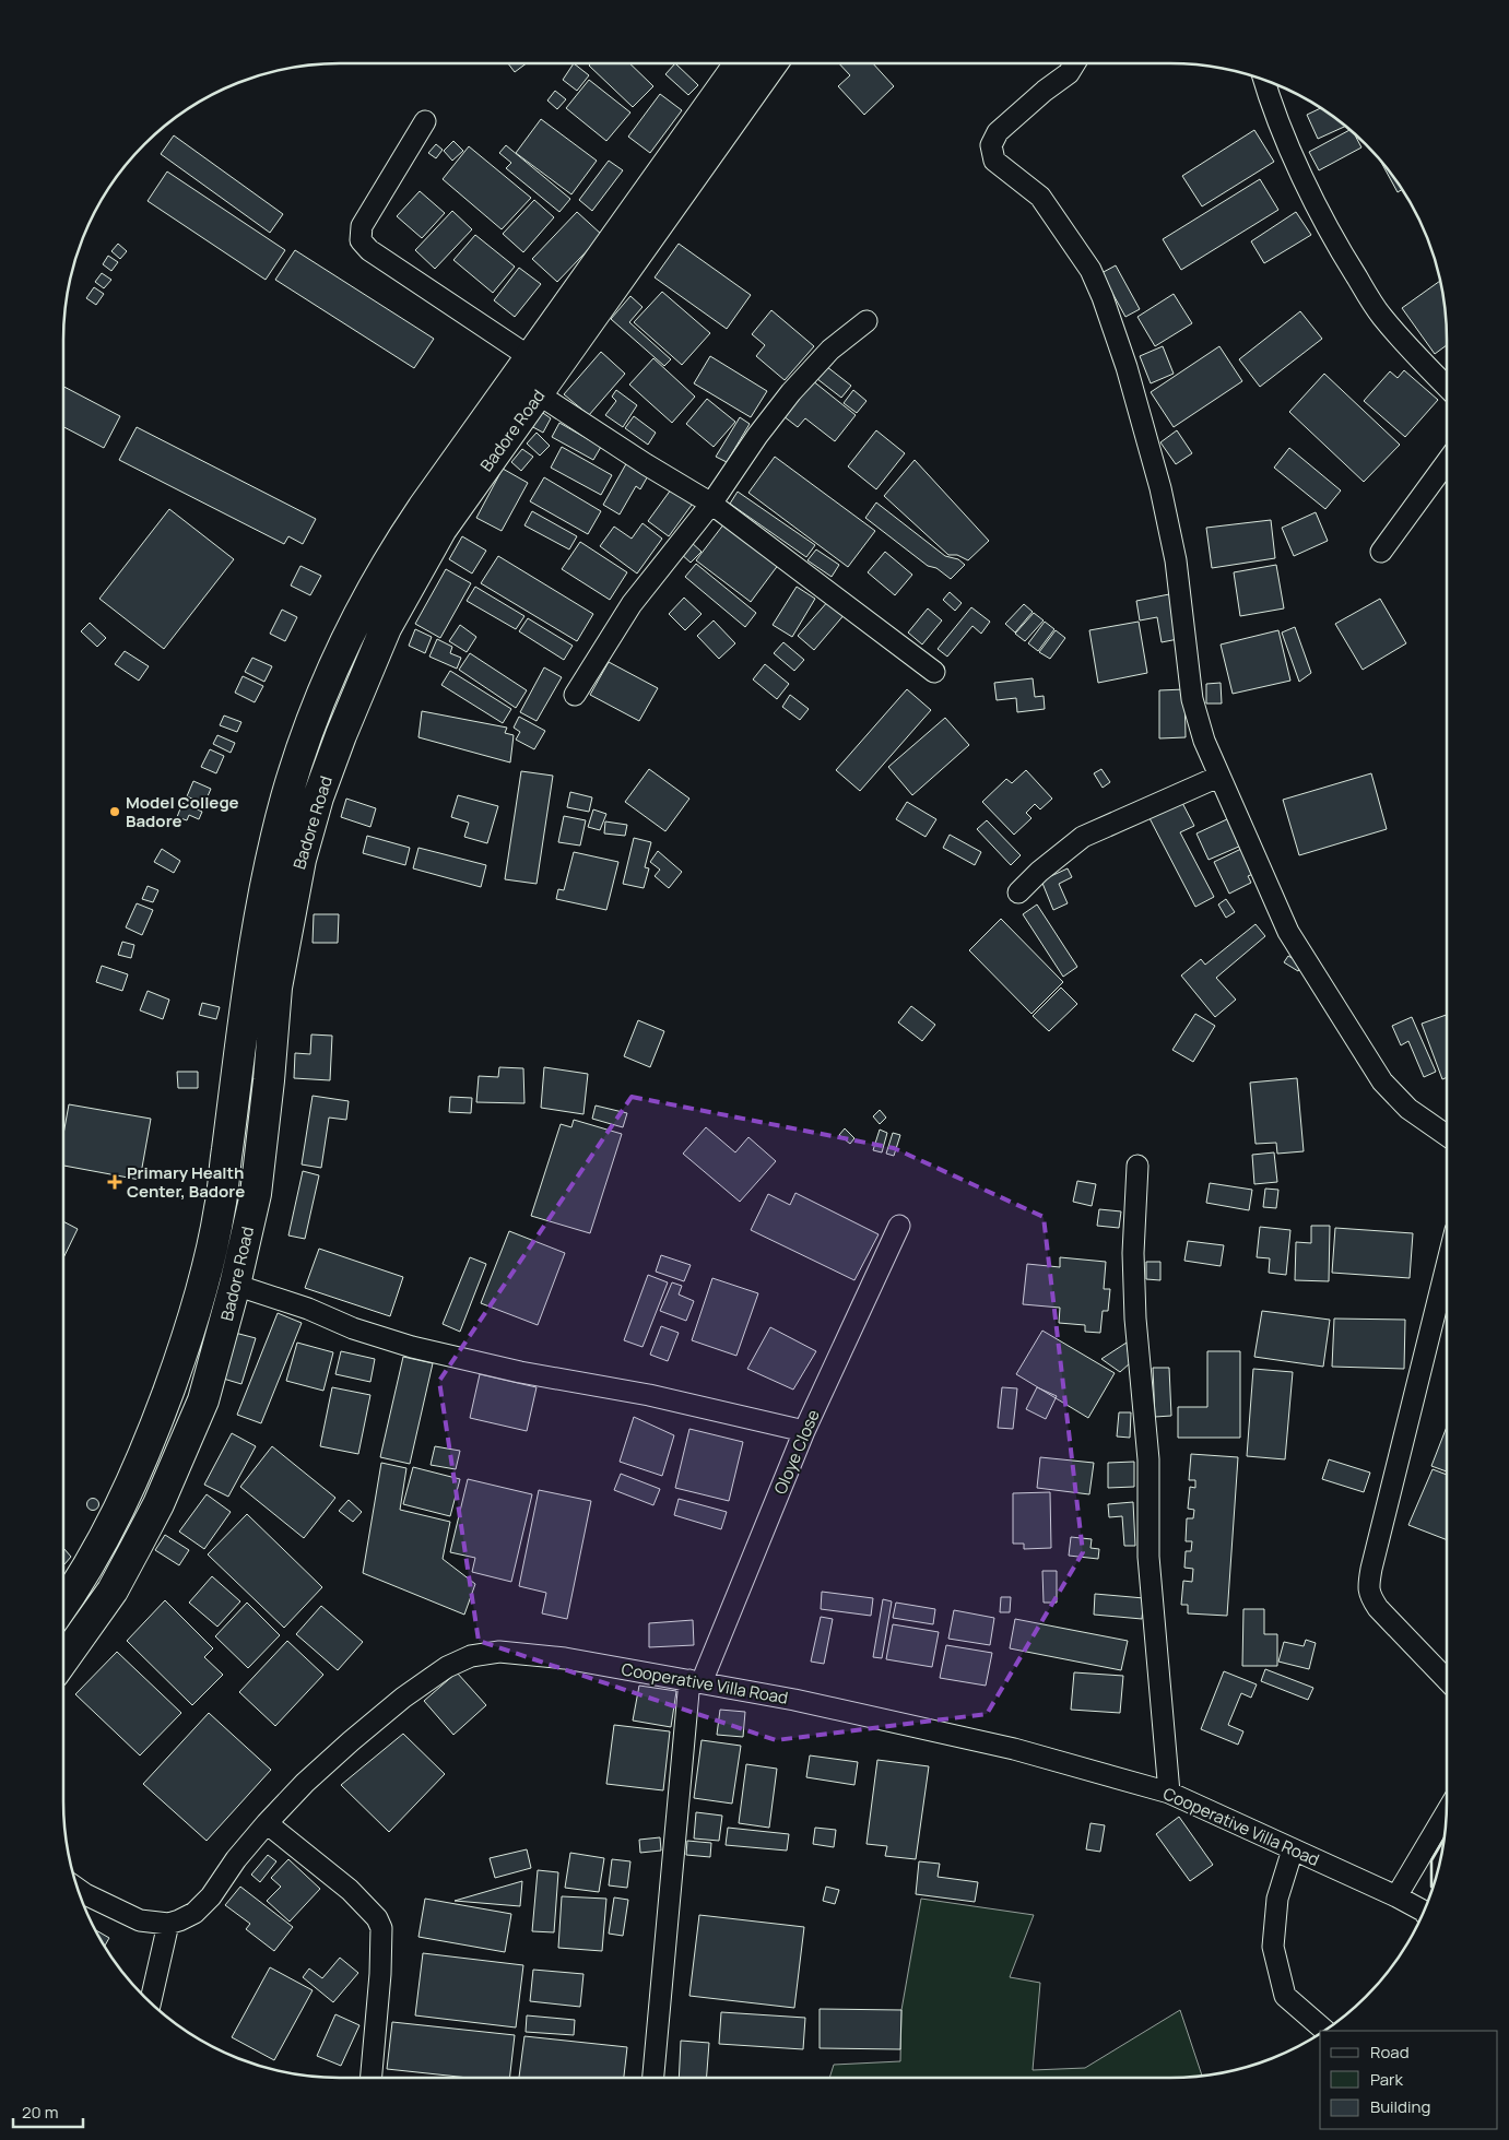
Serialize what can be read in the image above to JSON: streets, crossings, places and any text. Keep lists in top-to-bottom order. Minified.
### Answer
{"streets":{"main road":["Badore Road"],"street":["Oloye Close","Cooperative Villa Road"]},"crossings":[["Oloye Close","Cooperative Villa Road"]],"places":{"other":["Model College Badore"],"health":["Primary Health Center, Badore"]},"legend":["Road","Park","Building"],"scale_bar":"20 m"}
